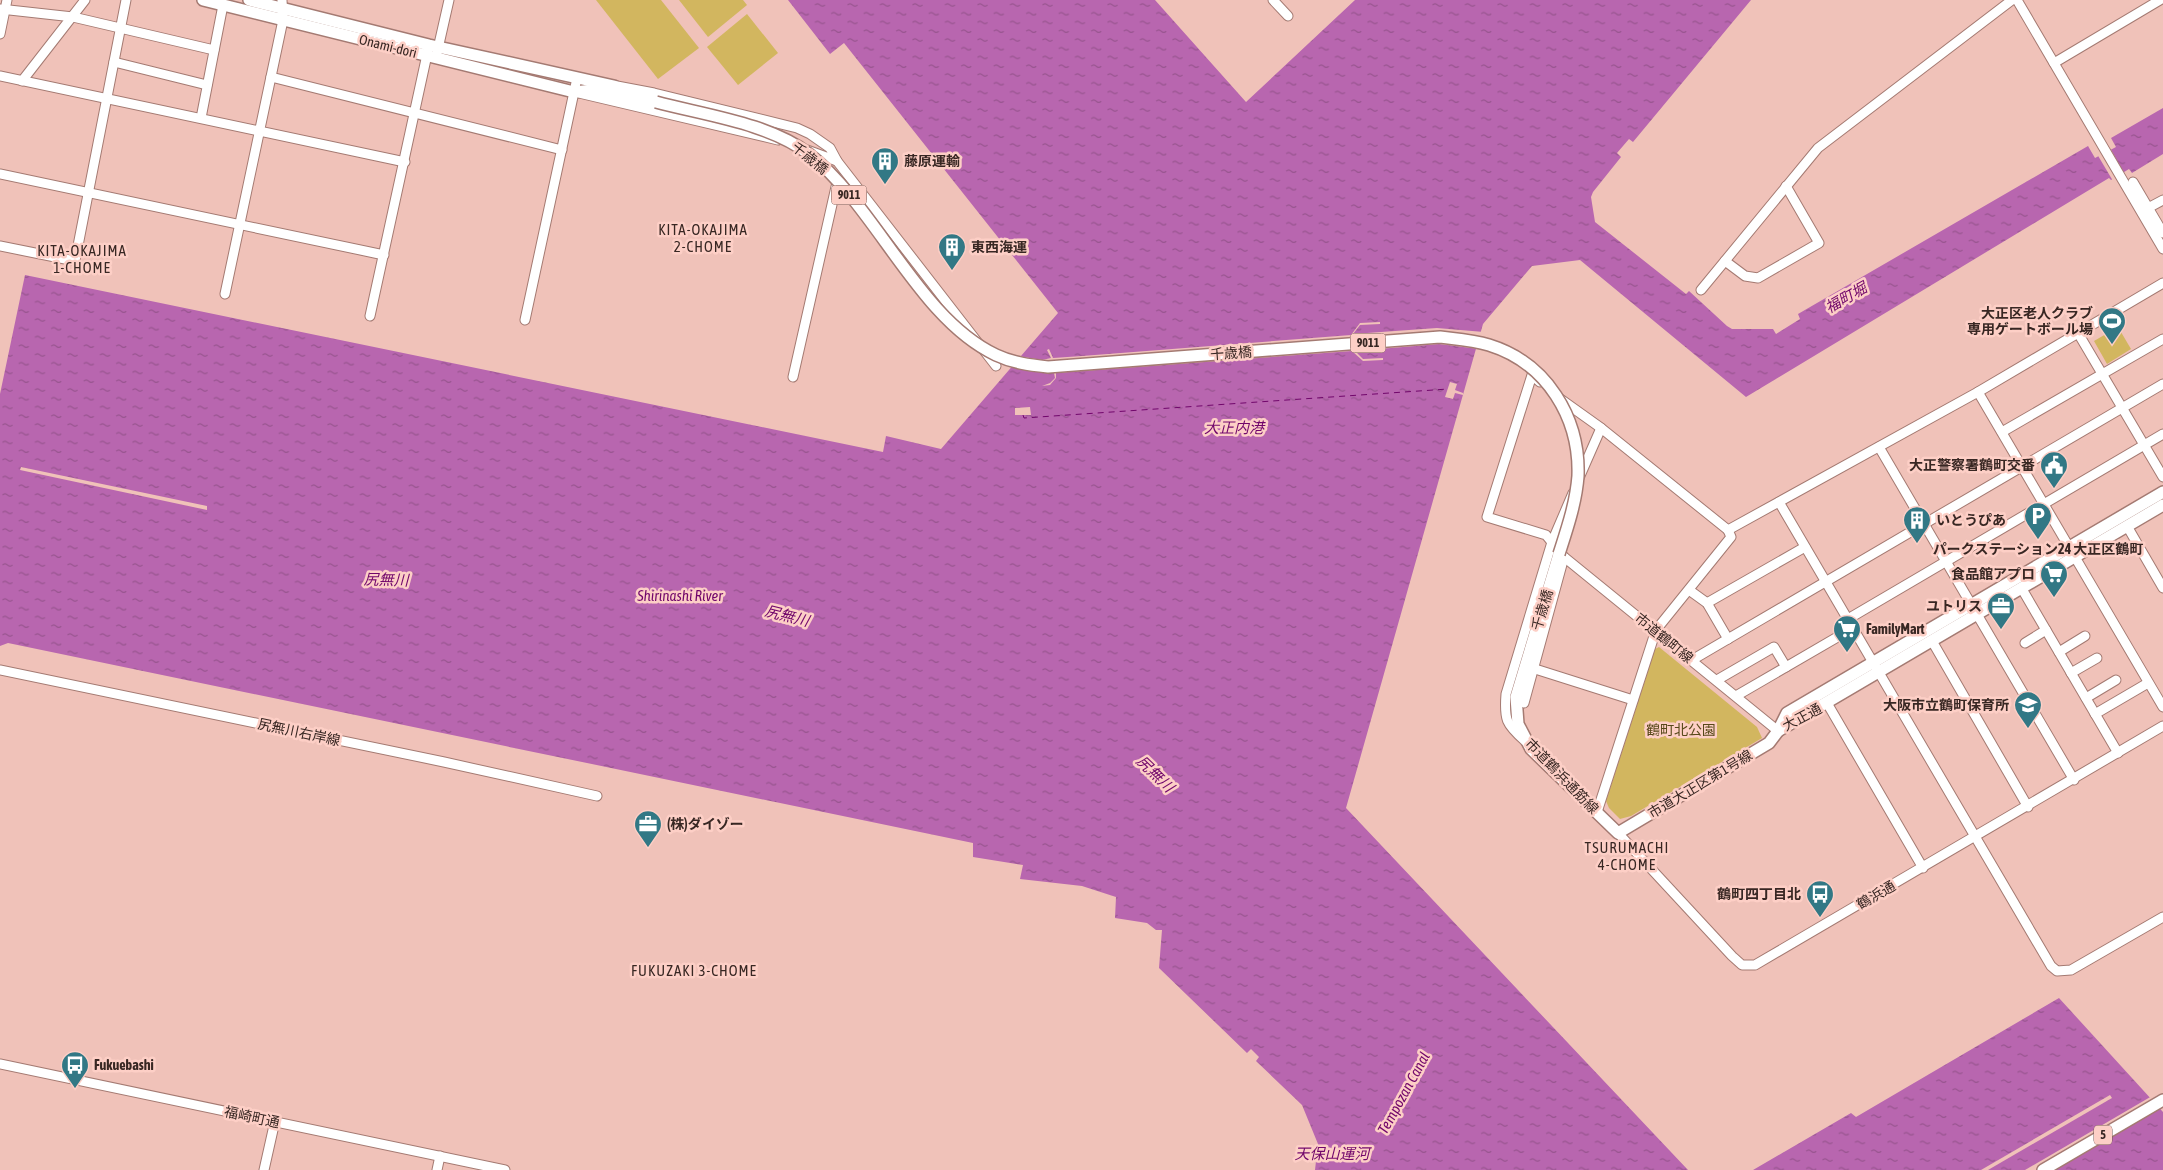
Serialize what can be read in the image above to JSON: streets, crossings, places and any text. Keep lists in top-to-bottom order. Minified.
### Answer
{"streets":{"main road":["Onami-dori","千歳橋","9011","大正通","市道鶴浜通筋線","市道大正区第1号線","5"],"street":["市道鶴町線","尻無川右岸線","鶴浜通","福崎町通"]},"crossings":[["Onami-dori","千歳橋"],["千歳橋","市道鶴浜通筋線"],["市道鶴町線","大正通"],["市道鶴町線","市道大正区第1号線"],["大正通","市道大正区第1号線"],["市道鶴浜通筋線","市道大正区第1号線"],["市道鶴浜通筋線","鶴浜通"],["市道大正区第1号線","鶴浜通"]],"districts":["KITA-OKAJIMA 2-CHOME","KITA-OKAJIMA 1-CHOME","TSURUMACHI 4-CHOME","FUKUZAKI 3-CHOME"],"water":["福町堀","大正内港","尻無川","Shirinashi River","Tempozan Canal","天保山運河"],"parks":["鶴町北公園"],"places":{"building":["藤原運輸","東西海運","いとうぴあ"],"sports":["大正区老人クラブ 専用ゲートボール場"],"public building":["大正警察署鶴町交番"],"parking":["パークステーション24 大正区鶴町"],"supermarket":["食品館アプロ","FamilyMart"],"office":["ユトリス","(株)ダイゾー"],"school or university":["大阪市立鶴町保育所"],"bus stop":["鶴町四丁目北","Fukuebashi"]}}
